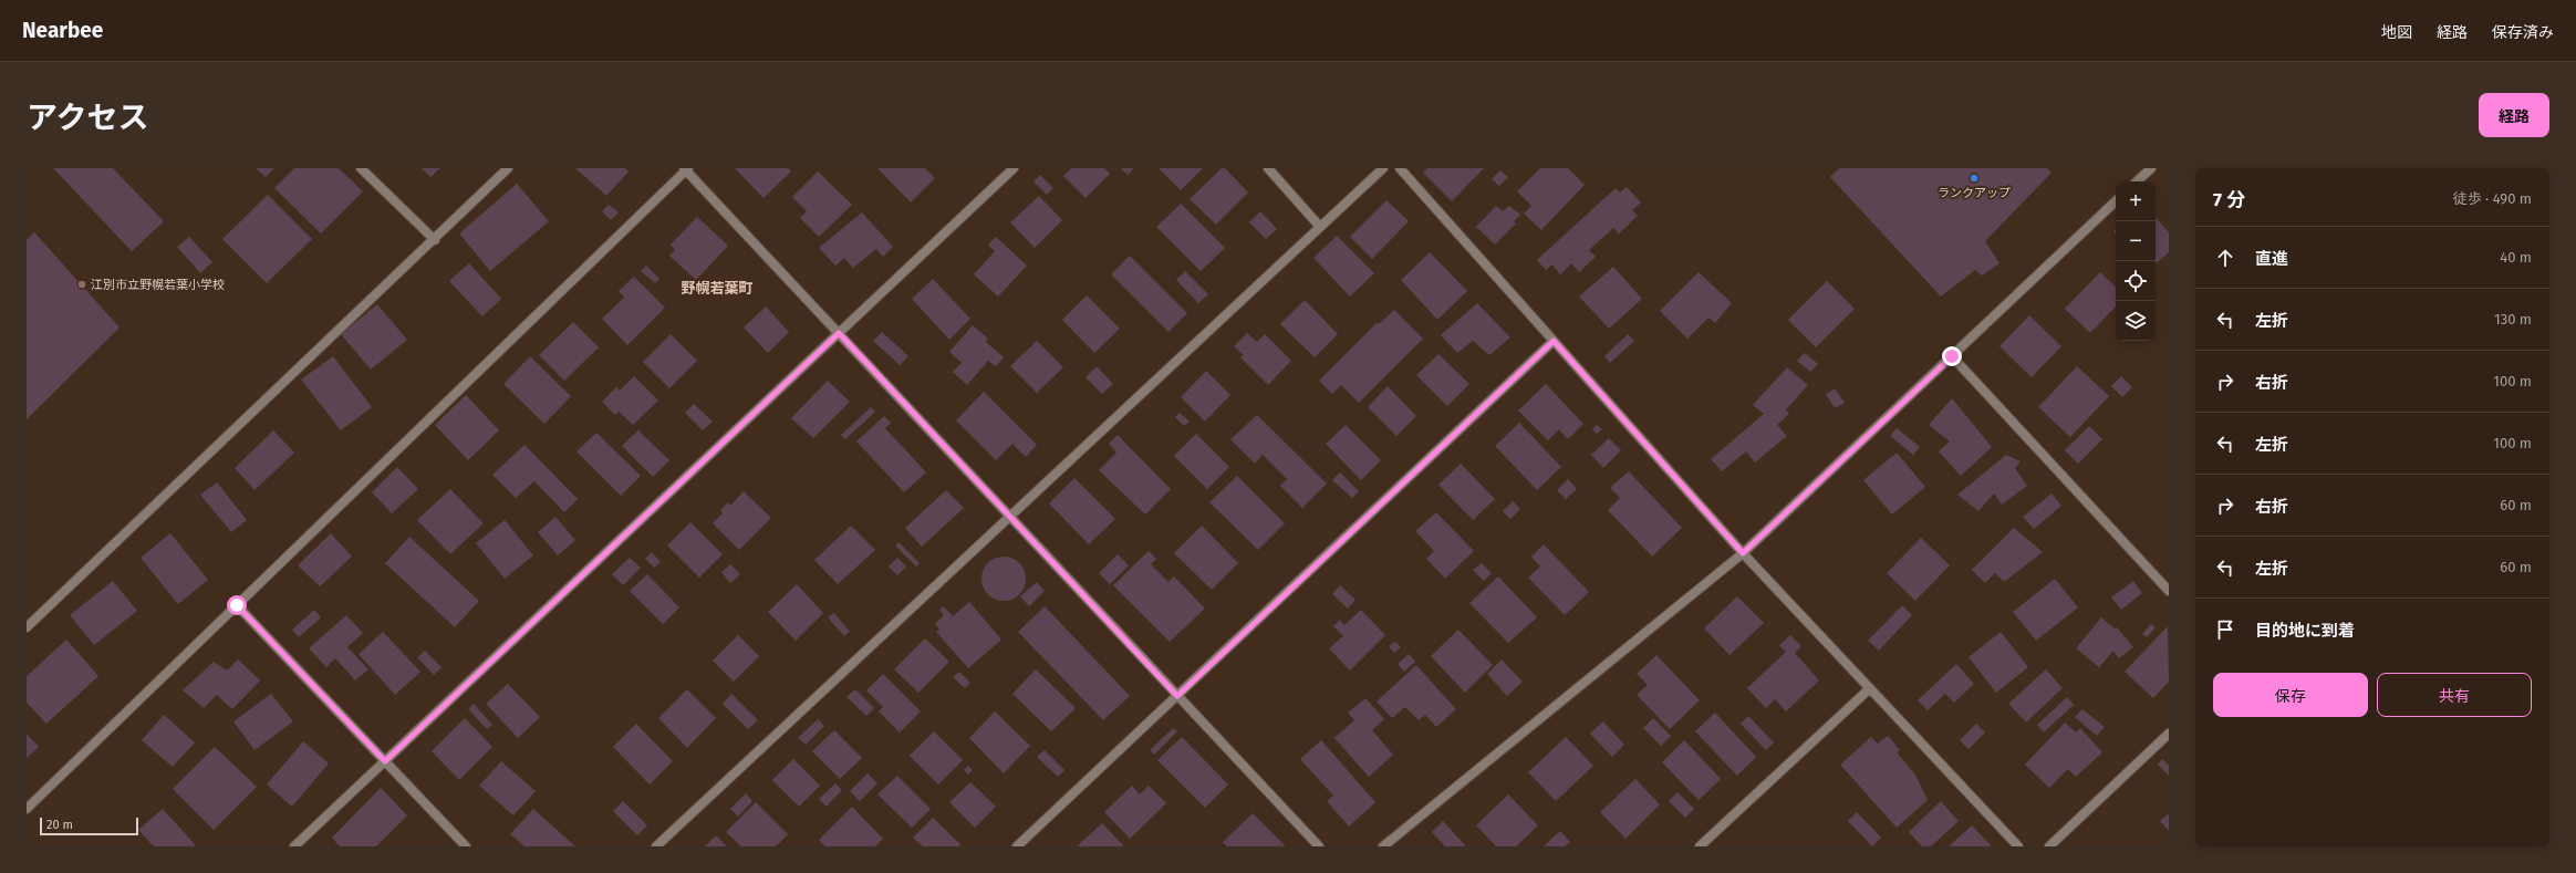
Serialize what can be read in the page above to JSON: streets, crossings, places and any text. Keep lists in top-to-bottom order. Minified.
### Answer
{"districts":["野幌若葉町"],"places":["ランクアップ","江別市立野幌若葉小学校"],"scale_bar":"20 m","page":{"header":"Nearbee","nav":["地図","経路","保存済み"],"title":"アクセス","buttons":["経路",["保存","共有"]],"heading":["7 分","徒歩 · 490 m"],"map_buttons":["+","−"],"list":[["直進","40 m"],["左折","130 m"],["右折","100 m"],["左折","100 m"],["右折","60 m"],["左折","60 m"],"目的地に到着"],"scale":"20 m"}}
